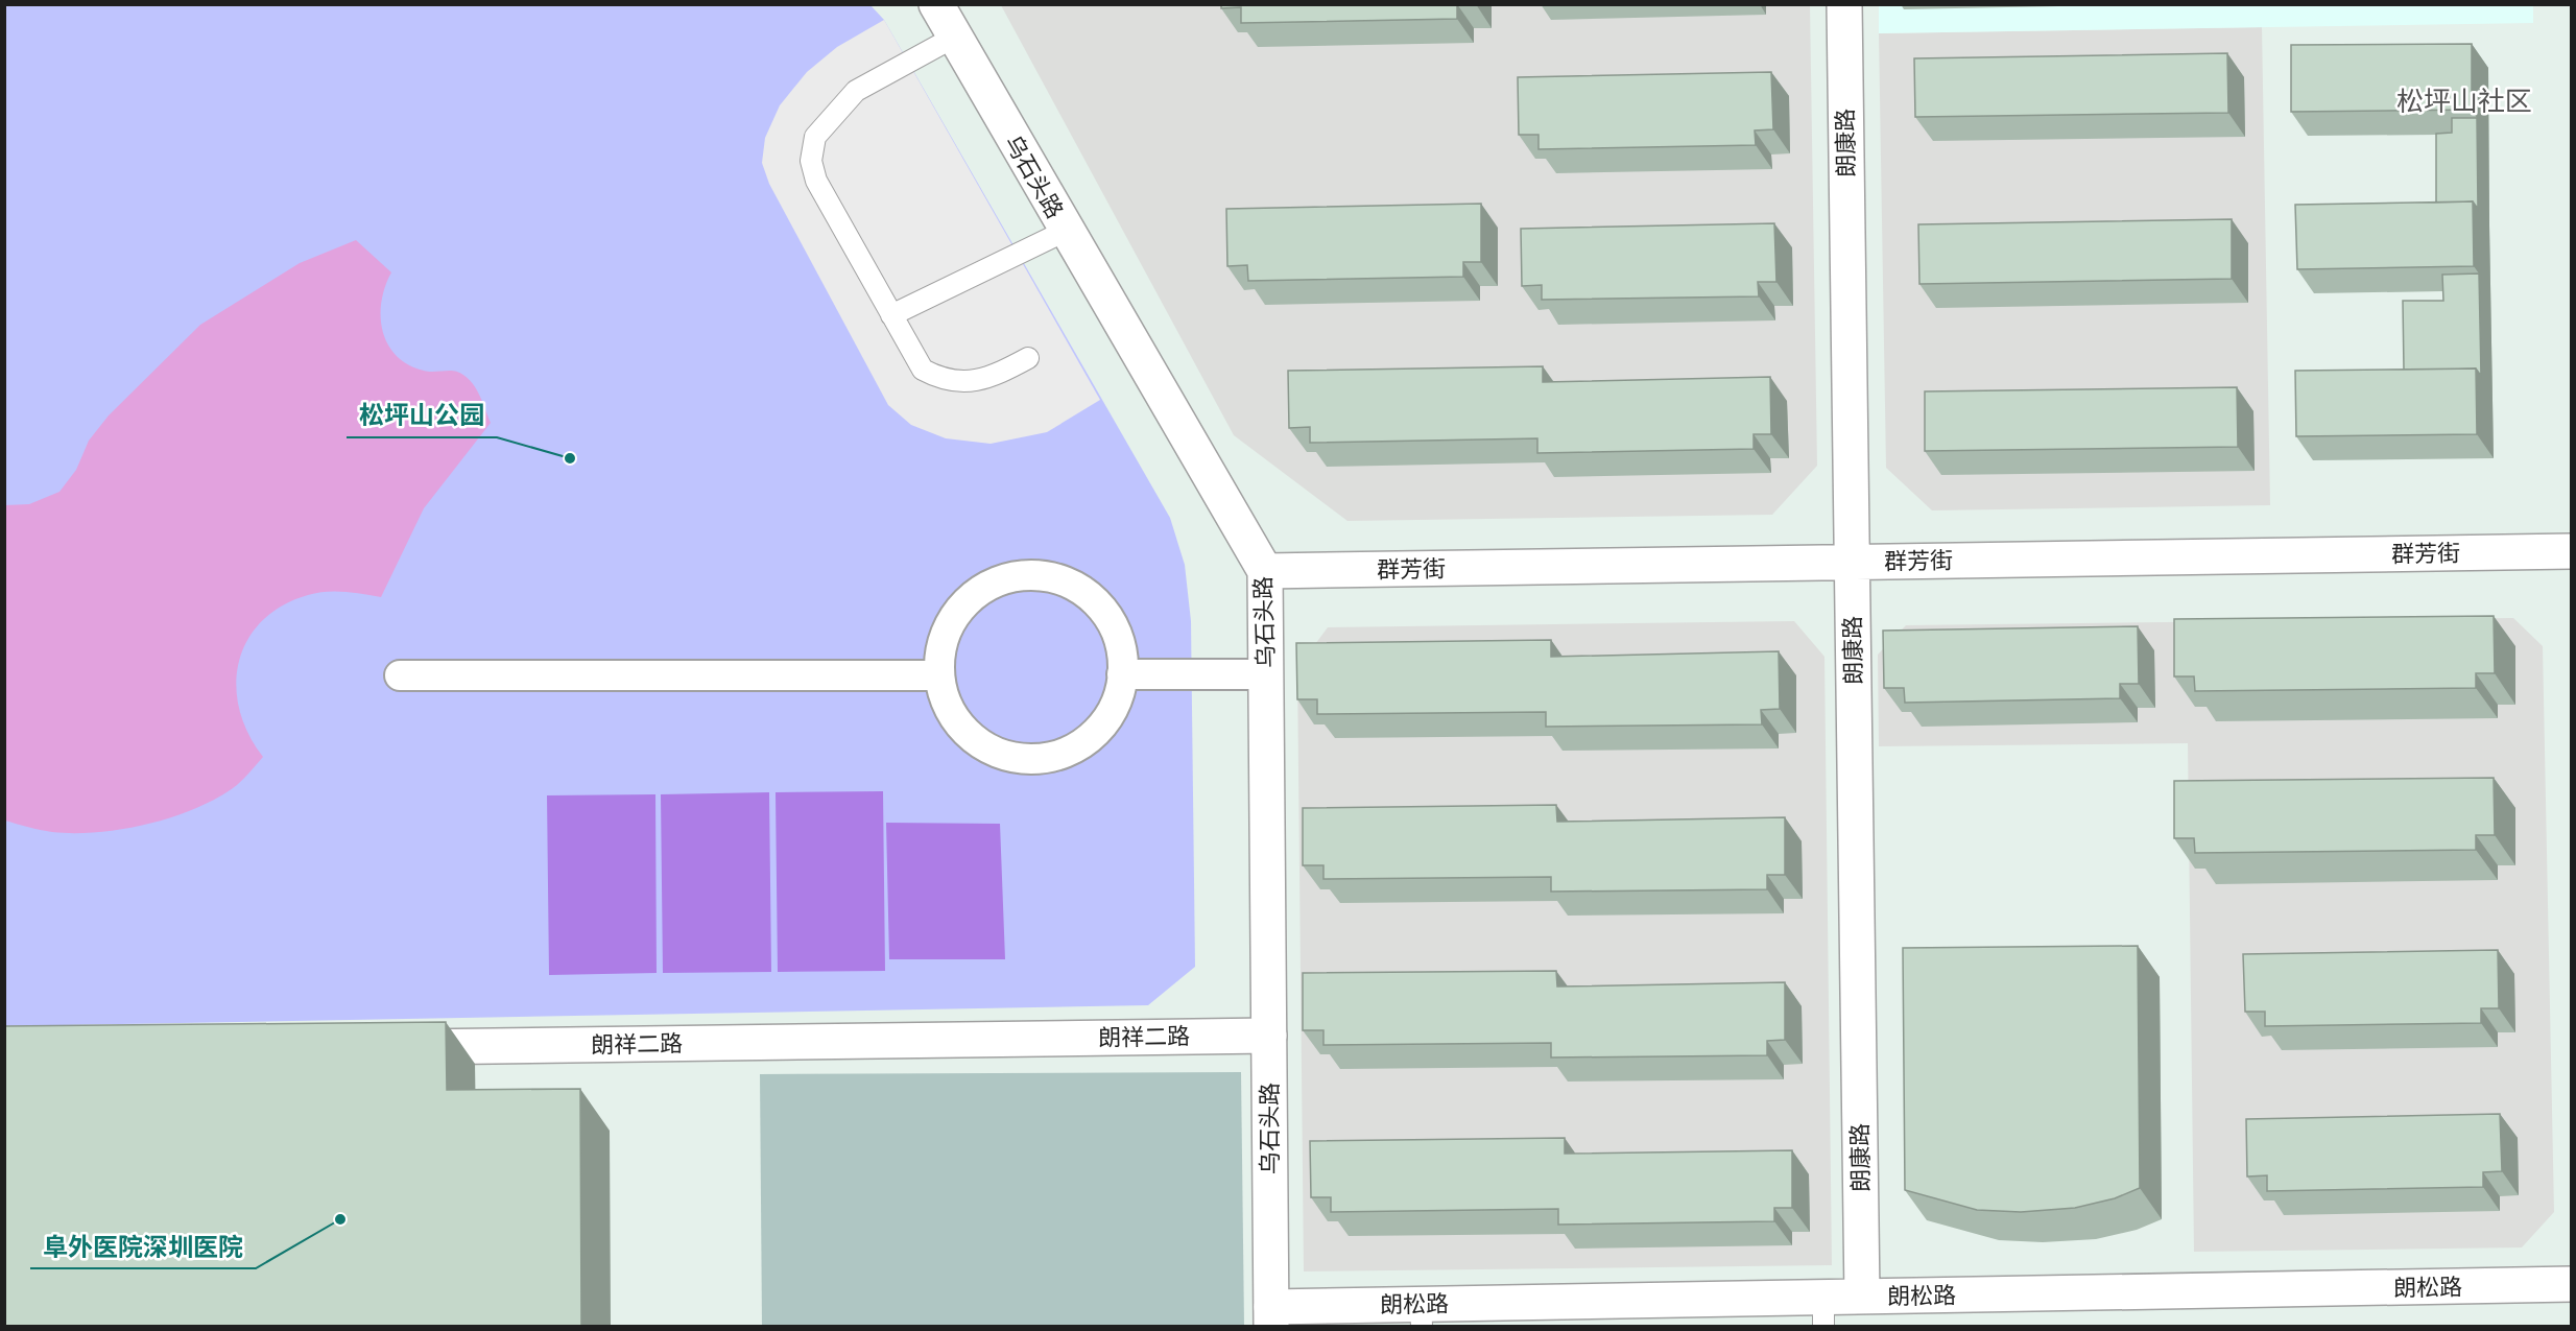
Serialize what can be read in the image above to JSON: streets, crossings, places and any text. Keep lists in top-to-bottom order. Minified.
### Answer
{"streets":{"street":["朗康路","乌石头路","群芳街","朗祥二路","朗松路"]},"crossings":[["朗康路","群芳街"],["朗康路","朗松路"],["乌石头路","群芳街"],["乌石头路","朗祥二路"],["乌石头路","朗松路"]],"districts":["松坪山社区"],"places":["松坪山公园","阜外医院深圳医院"]}
